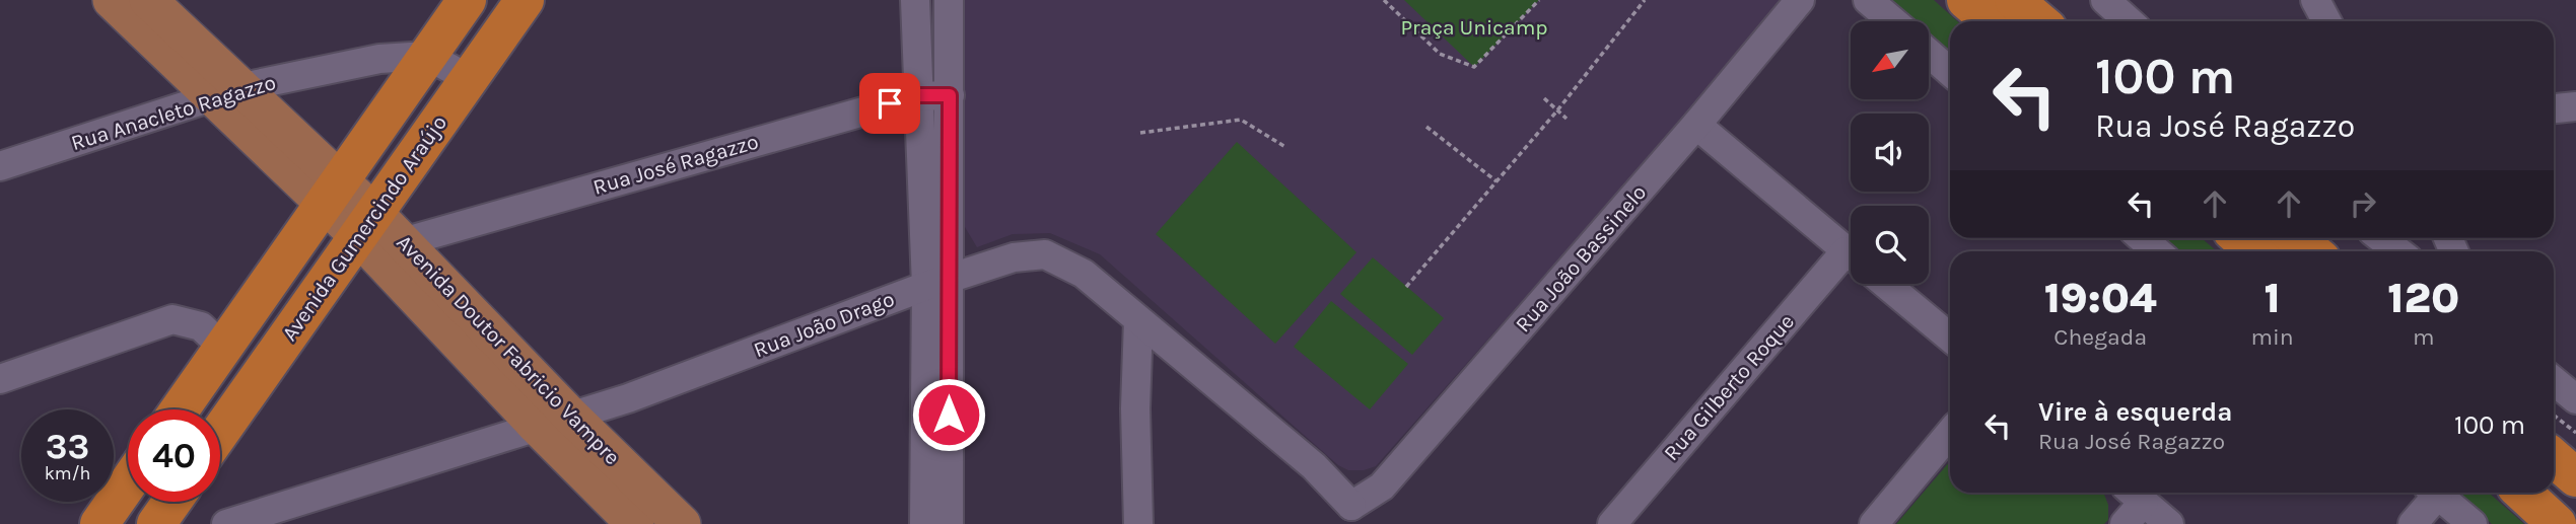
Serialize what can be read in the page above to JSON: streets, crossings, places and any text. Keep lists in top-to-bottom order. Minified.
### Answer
{"streets":{"highway":["Avenida Gumercindo Araújo"],"main road":["Avenida Doutor Fabricio Vampre"],"street":["Rua Anacleto Ragazzo","Rua José Ragazzo","Rua João Bassinelo","Rua João Drago","Rua Gilberto Roque"]},"crossings":[["Rua Anacleto Ragazzo","Avenida Doutor Fabricio Vampre"],["Rua José Ragazzo","Avenida Doutor Fabricio Vampre"],["Avenida Gumercindo Araújo","Avenida Doutor Fabricio Vampre"],["Rua João Bassinelo","Rua João Drago"],["Rua João Drago","Avenida Doutor Fabricio Vampre"]],"parks":["Praça Unicamp"],"north":"bottom left","page":{"turn":["100 m","Rua José Ragazzo"],"eta":["19:04","Chegada","1","min","120","m"],"list":[{"name":"Vire à esquerda","note":"Rua José Ragazzo","value":"100 m"}],"speed":"33 km/h","limit":"40"}}
